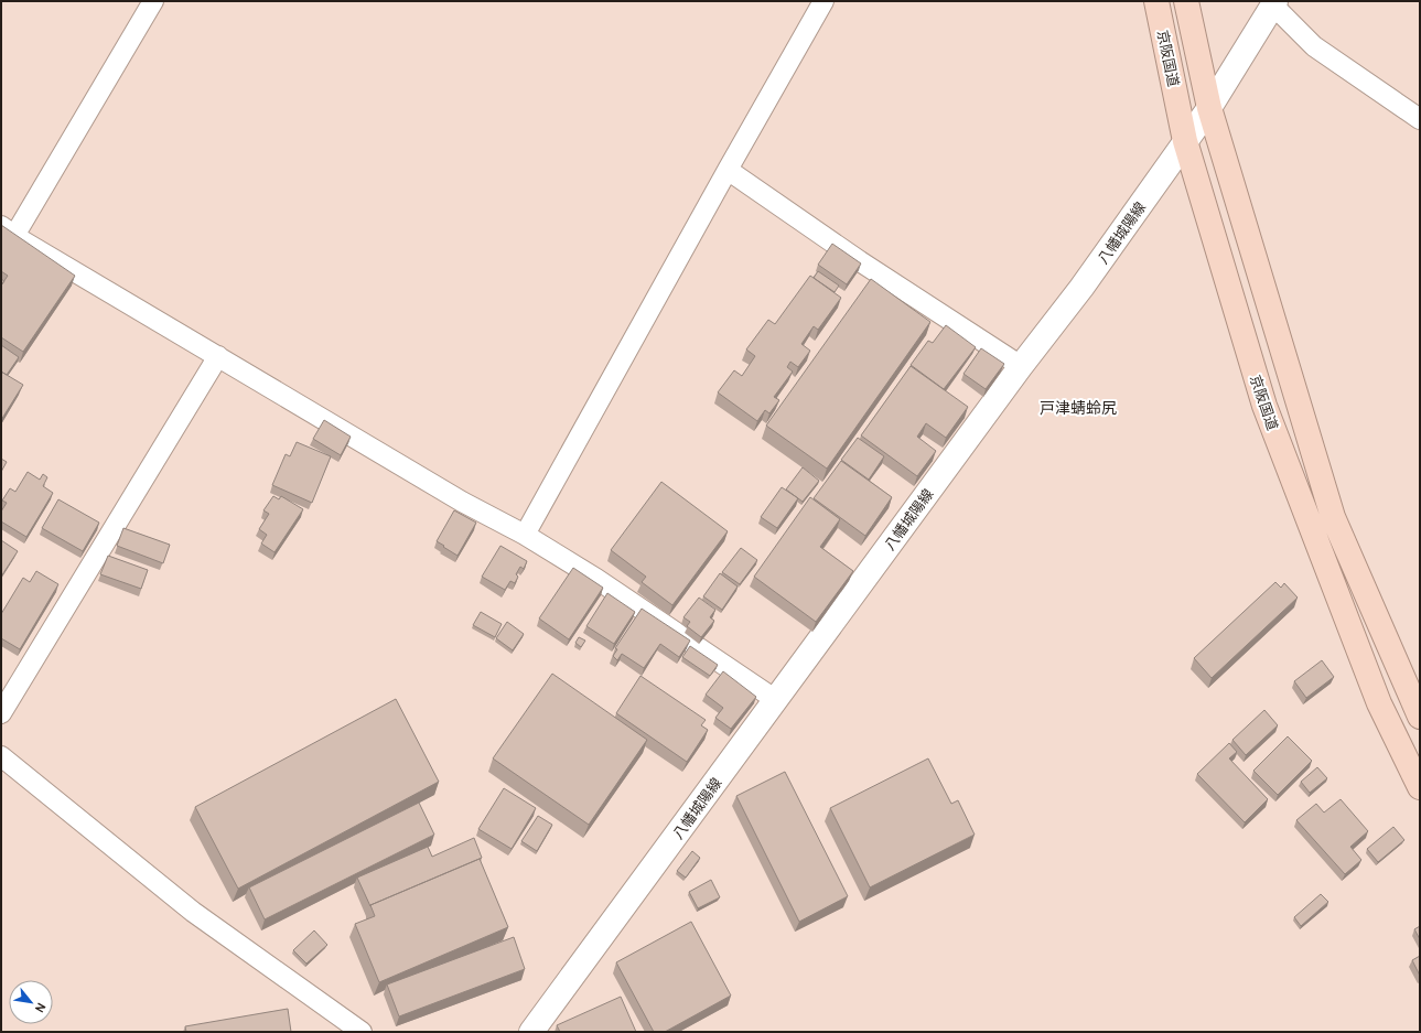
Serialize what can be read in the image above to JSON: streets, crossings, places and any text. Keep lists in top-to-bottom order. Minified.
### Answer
{"streets":{"highway":["京阪国道"],"main road":["八幡城陽線"]},"crossings":[["京阪国道","八幡城陽線"]],"districts":["戸津蜻蛉尻"],"north":"bottom right"}
